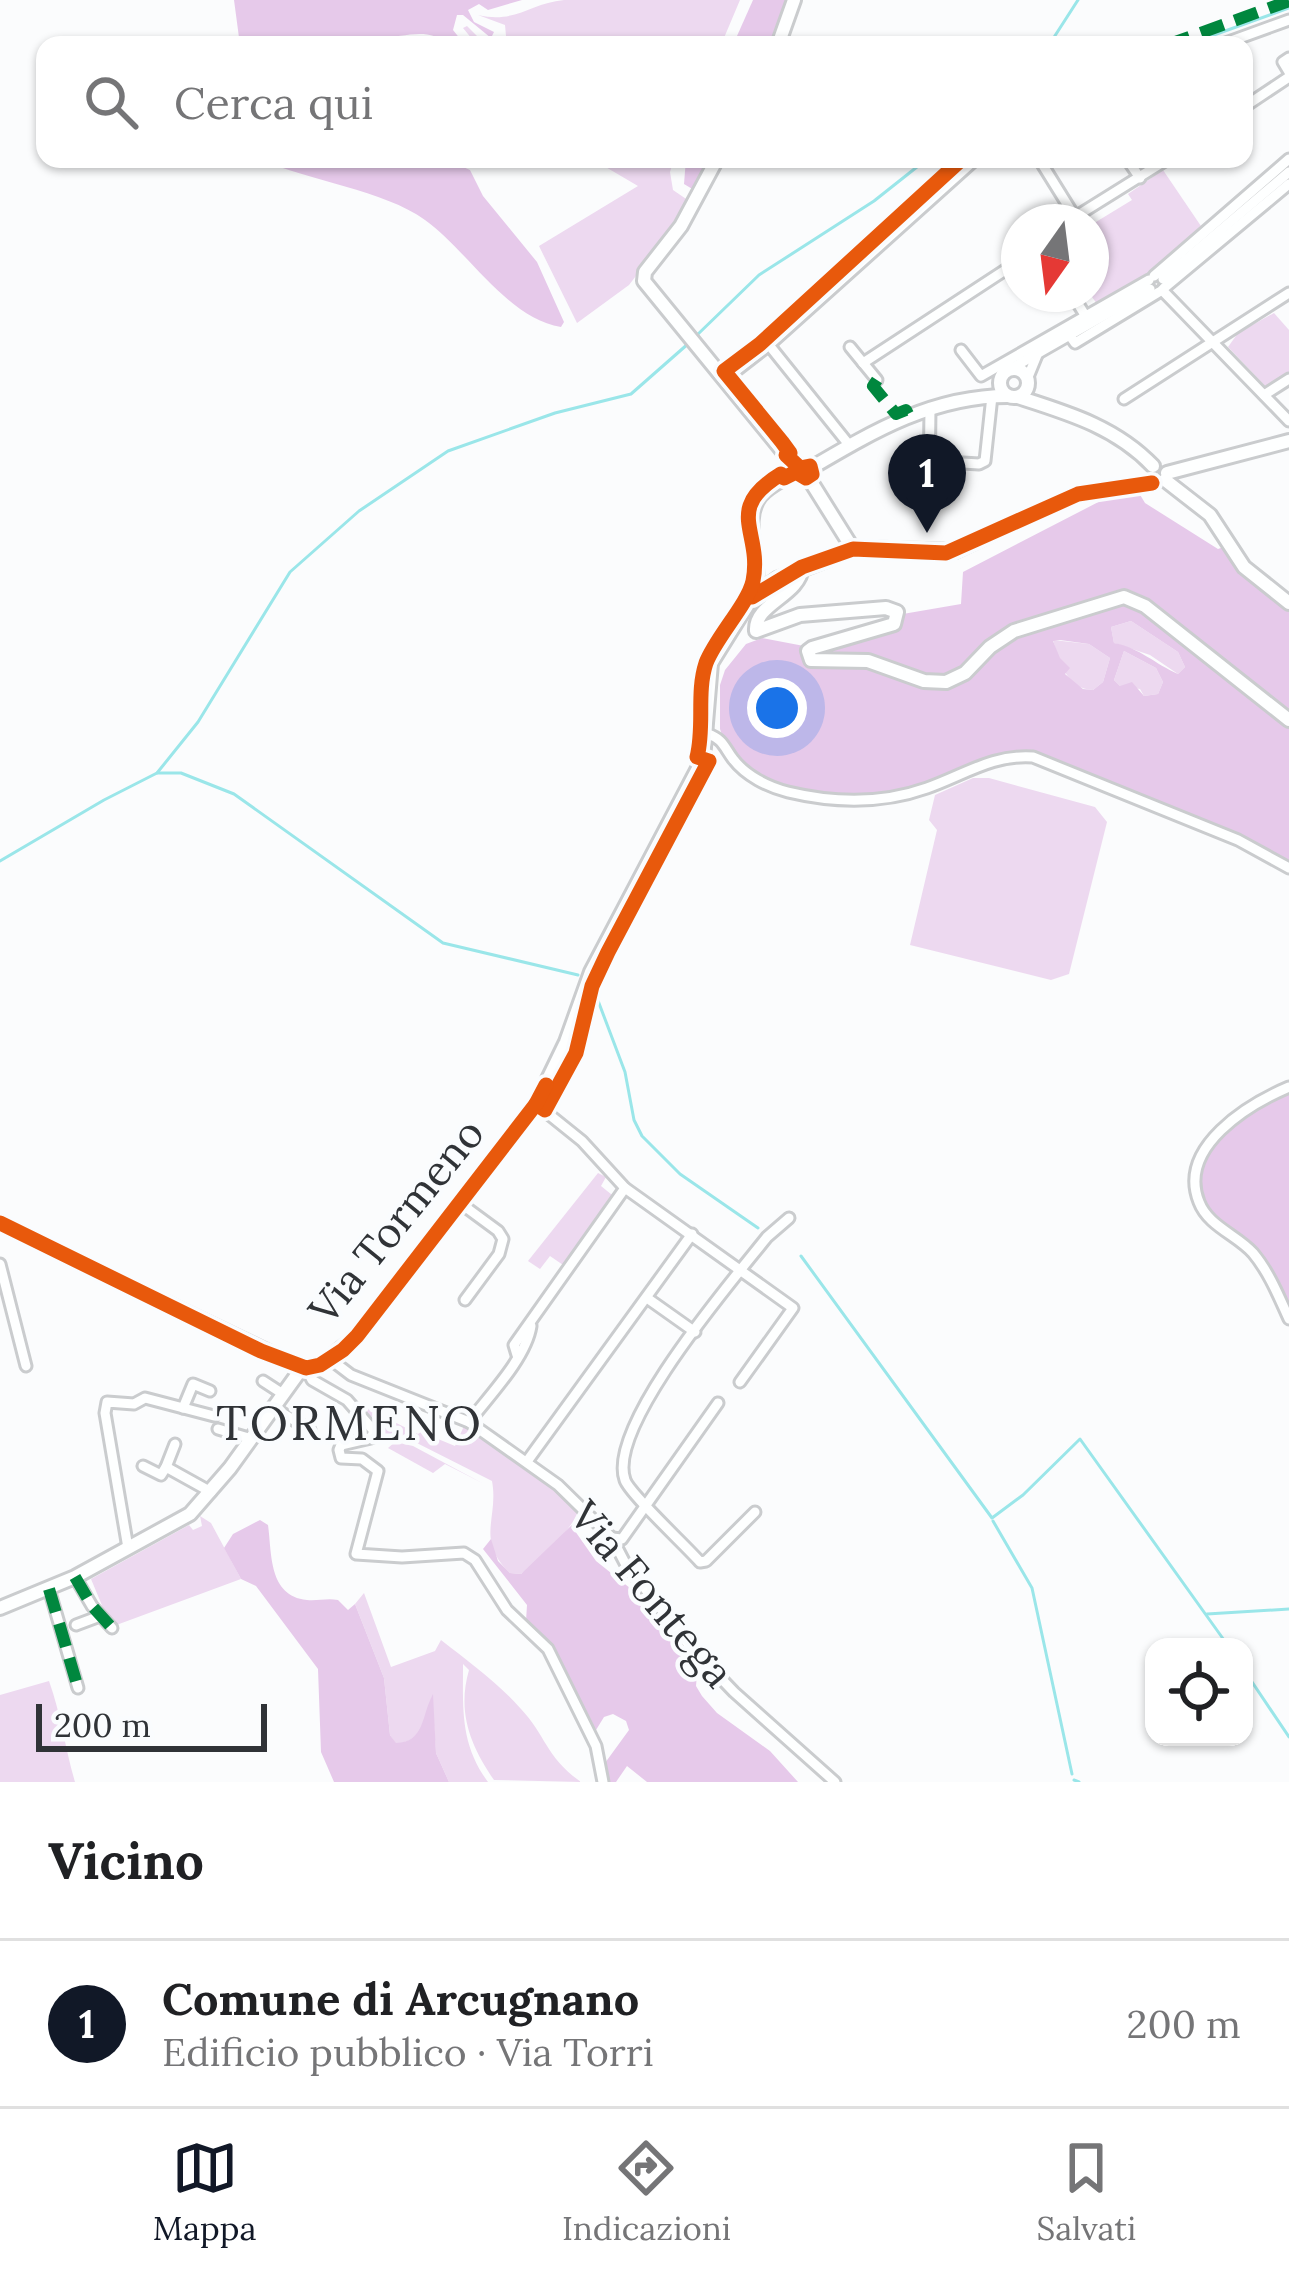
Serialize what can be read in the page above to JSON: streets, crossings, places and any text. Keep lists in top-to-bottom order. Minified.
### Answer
{"streets":{"main road":["Via Tormeno"],"street":["Via Fontega"]},"crossings":[["Via Tormeno","Via Fontega"]],"districts":["TORMENO"],"scale_bar":"200 m","north":"bottom","page":{"search":"Cerca qui","pins":"1","scale":"200 m","heading":"Vicino","list":[{"mark":"1","name":"Comune di Arcugnano","note":"Edificio pubblico · Via Torri","value":"200 m"}],"nav":["Mappa","Indicazioni","Salvati"]}}
